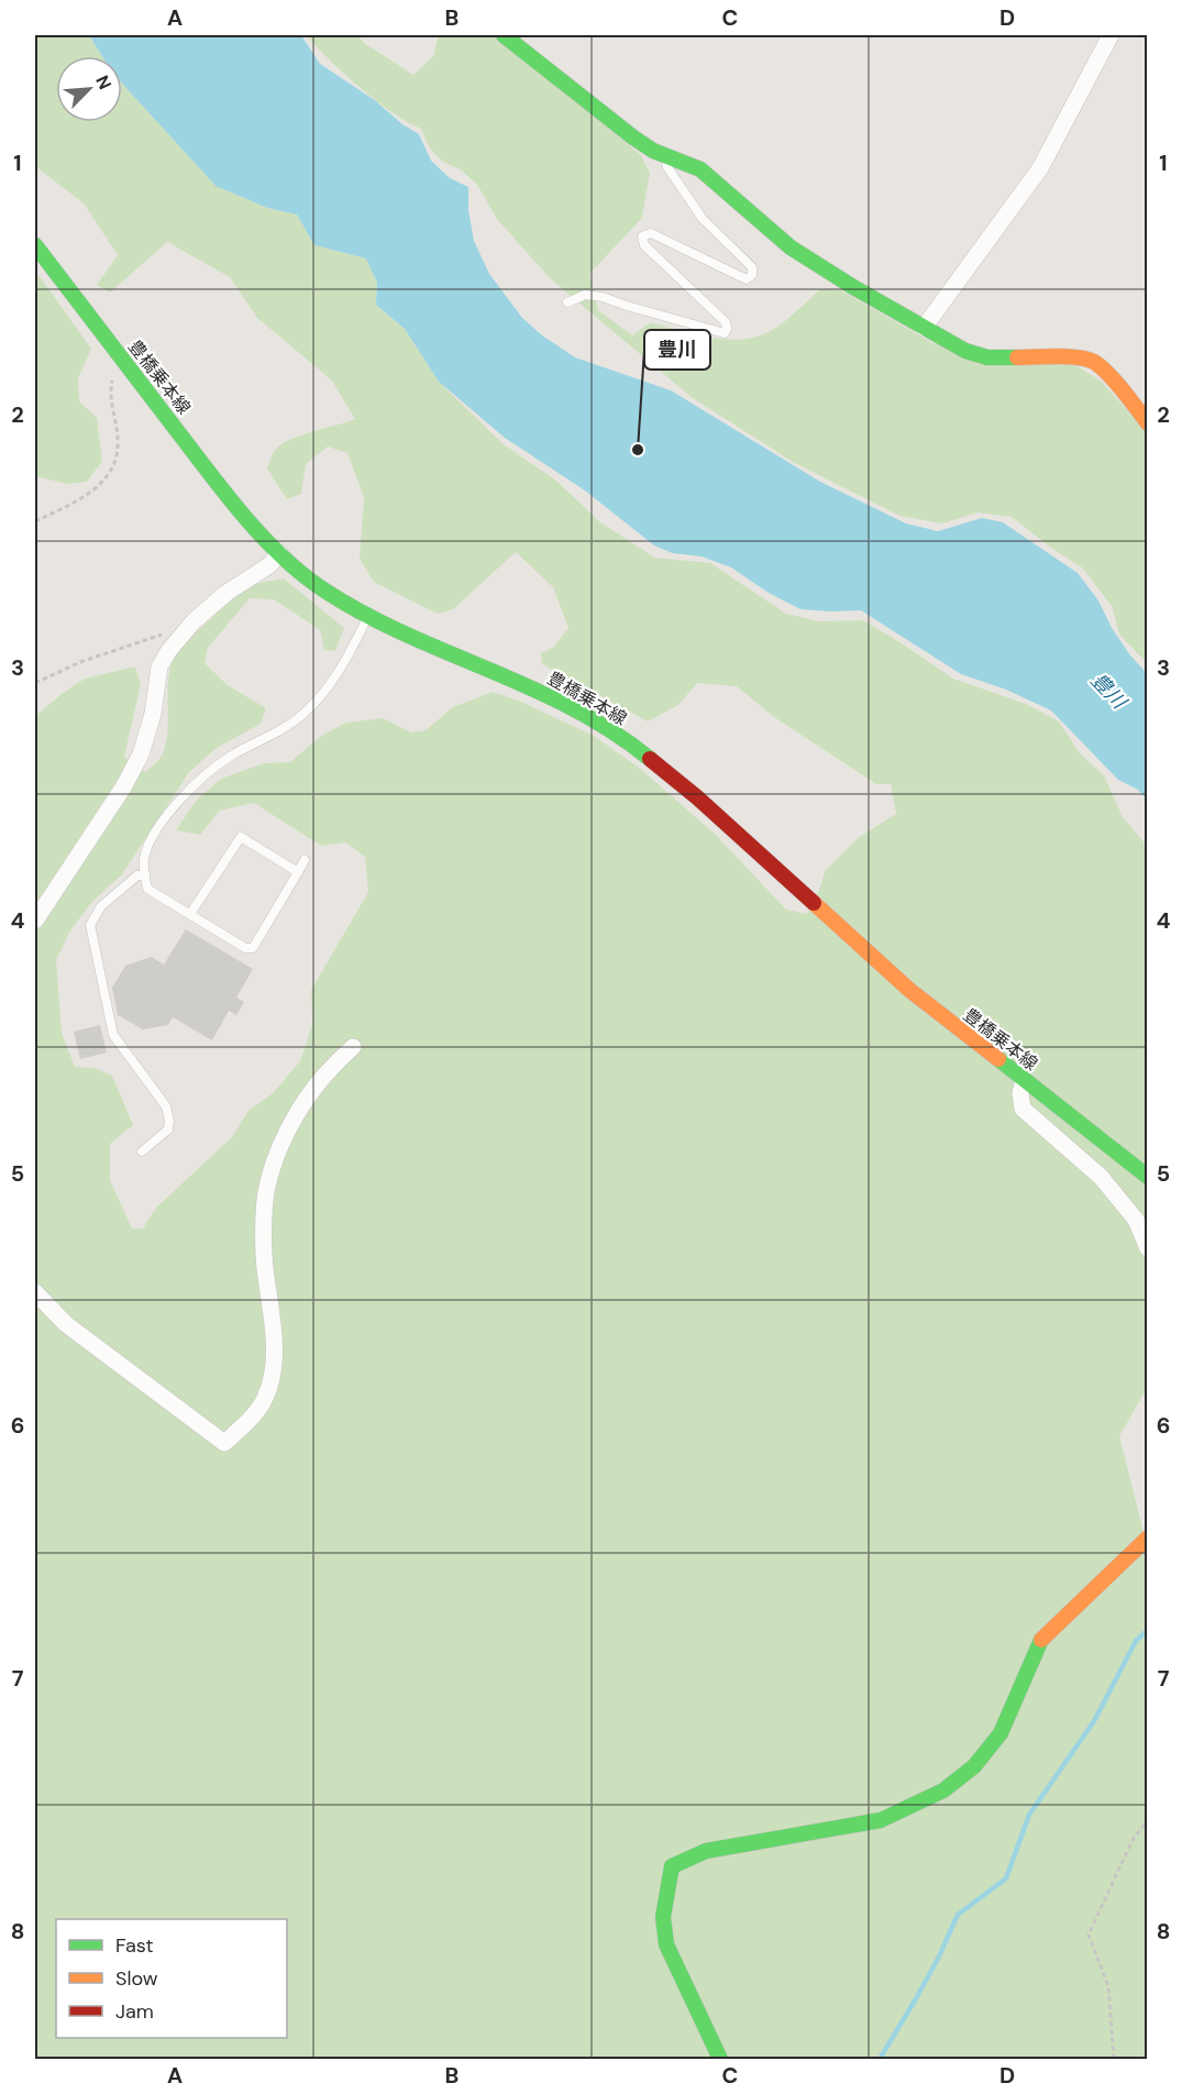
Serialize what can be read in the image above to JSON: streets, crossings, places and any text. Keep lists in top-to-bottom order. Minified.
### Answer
{"streets":{"street":["豊橋乗本線"]},"water":["豊川"],"places":["豊川"],"legend":["Fast","Slow","Jam"],"north":"top right","grid":{"columns":["A","B","C","D"],"rows":["1","2","3","4","5","6","7","8"]}}
